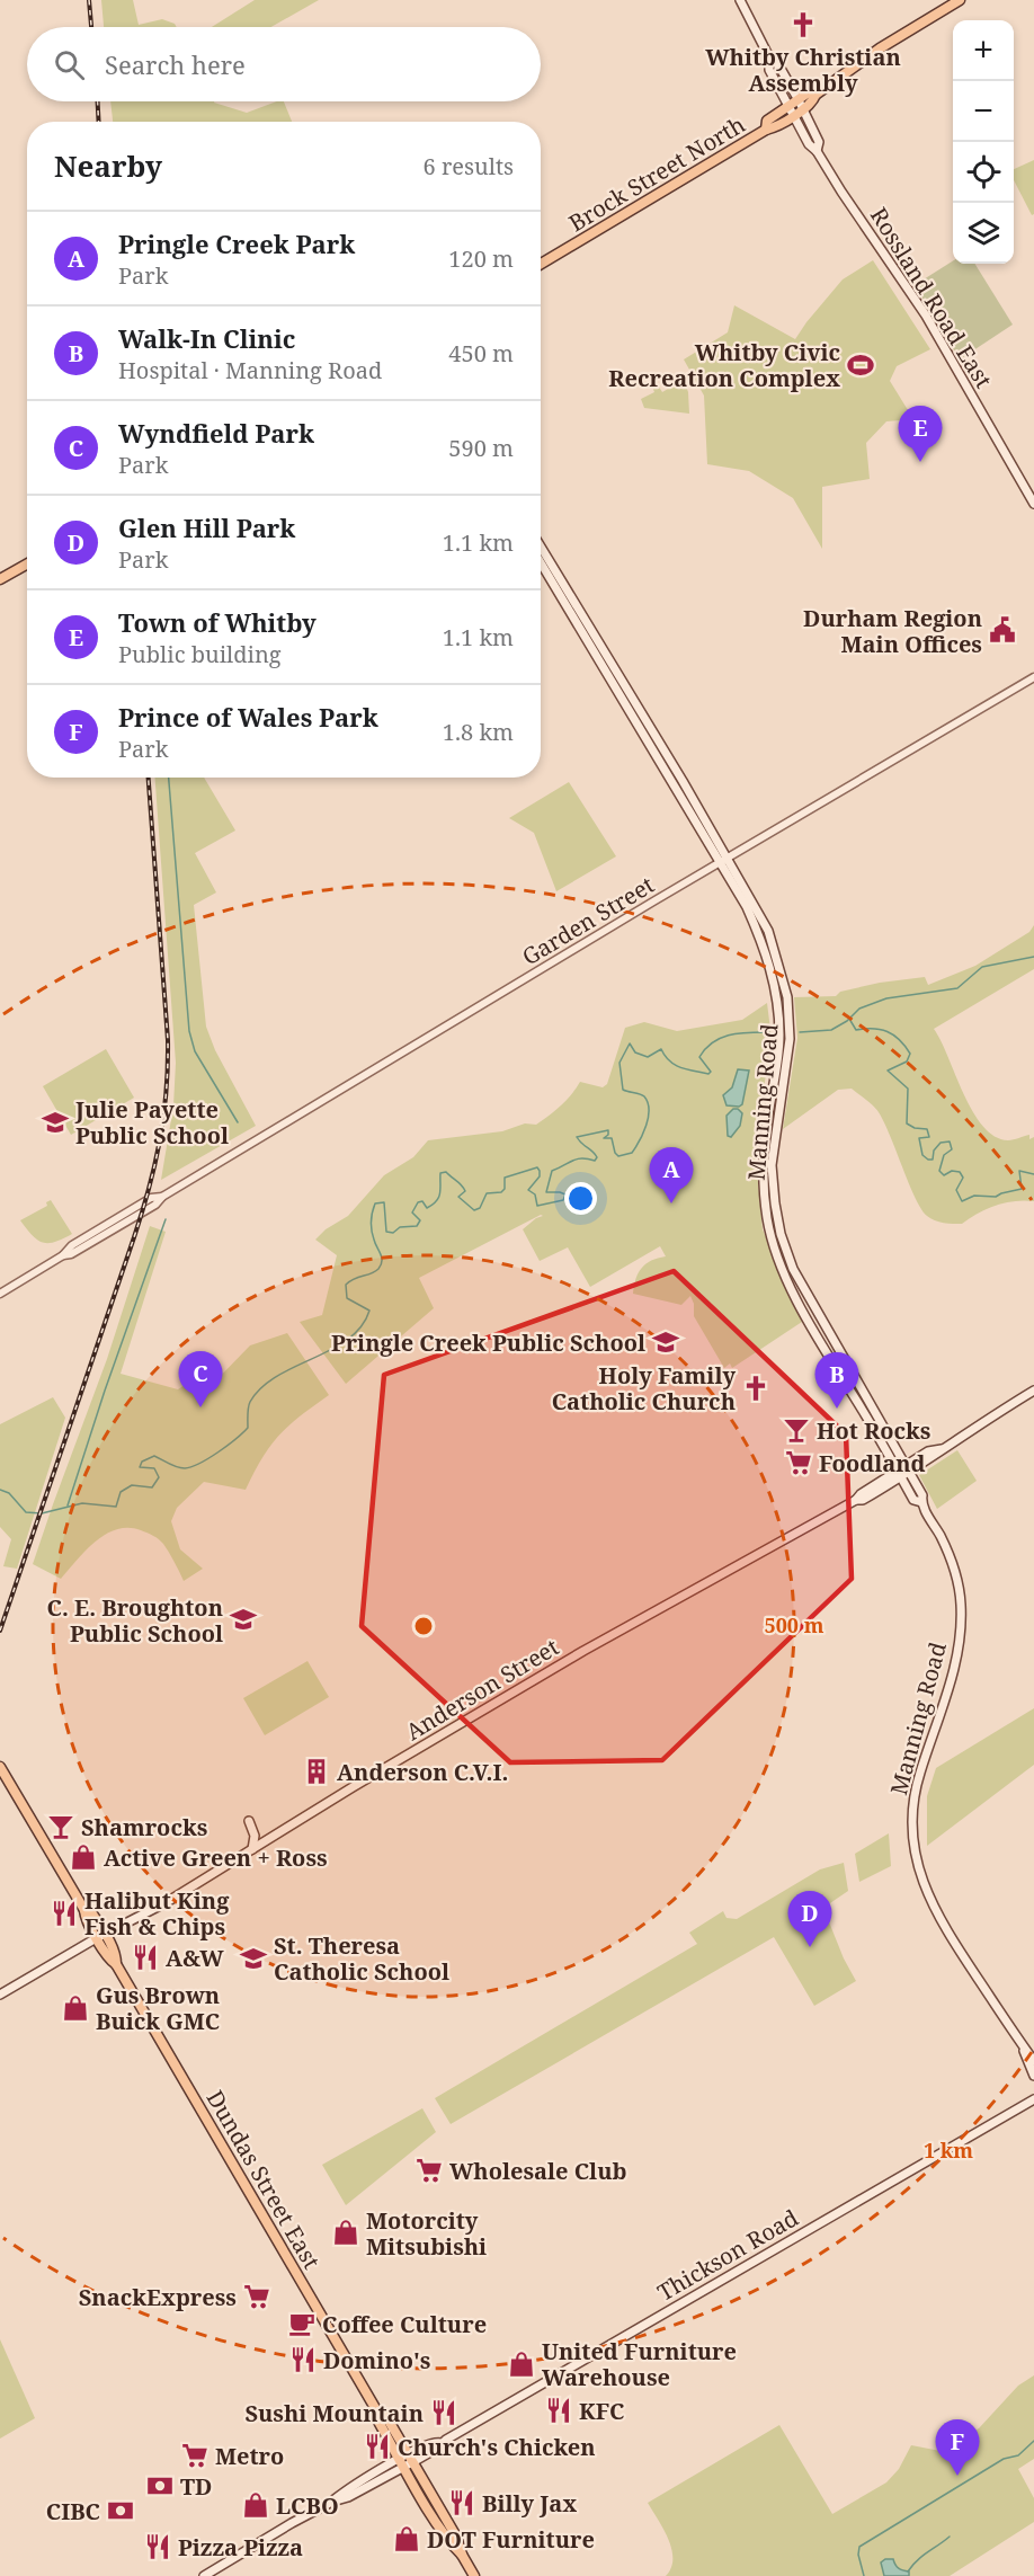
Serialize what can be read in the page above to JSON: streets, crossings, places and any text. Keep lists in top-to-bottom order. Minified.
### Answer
{"streets":{"main road":["Brock Street North","Rossland Road East","Manning Road","Anderson Street","Dundas Street East","Thickson Road"],"street":["Garden Street"]},"crossings":[["Brock Street North","Rossland Road East"],["Garden Street","Manning Road"],["Manning Road","Anderson Street"],["Anderson Street","Dundas Street East"],["Dundas Street East","Thickson Road"]],"places":{"church":["Whitby Christian Assembly","Holy Family Catholic Church"],"sports":["Whitby Civic Recreation Complex"],"public building":["Durham Region Main Offices"],"school or university":["Julie Payette Public School","Pringle Creek Public School","C. E. Broughton Public School","St. Theresa Catholic School"],"bar":["Hot Rocks","Shamrocks"],"supermarket":["Foodland","Wholesale Club","SnackExpress","Metro"],"building":["Anderson C.V.I."],"shop":["Active Green + Ross","Gus Brown Buick GMC","Motorcity Mitsubishi","United Furniture Warehouse","LCBO","DOT Furniture"],"restaurant":["Halibut King Fish & Chips","A&W","Domino's","KFC","Sushi Mountain","Church's Chicken","Billy Jax","Pizza Pizza"],"cafe":["Coffee Culture"],"bank":["TD","CIBC"]},"page":{"map_buttons":["+","−"],"search":"Search here","heading":["Nearby","6 results"],"list":[{"mark":"A","name":"Pringle Creek Park","note":"Park","value":"120 m"},{"mark":"B","name":"Walk-In Clinic","note":"Hospital · Manning Road","value":"450 m"},{"mark":"C","name":"Wyndfield Park","note":"Park","value":"590 m"},{"mark":"D","name":"Glen Hill Park","note":"Park","value":"1.1 km"},{"mark":"E","name":"Town of Whitby","note":"Public building","value":"1.1 km"},{"mark":"F","name":"Prince of Wales Park","note":"Park","value":"1.8 km"}],"pins":["E","A","C","B","D","F"]},"rings":["500 m","1 km"]}
